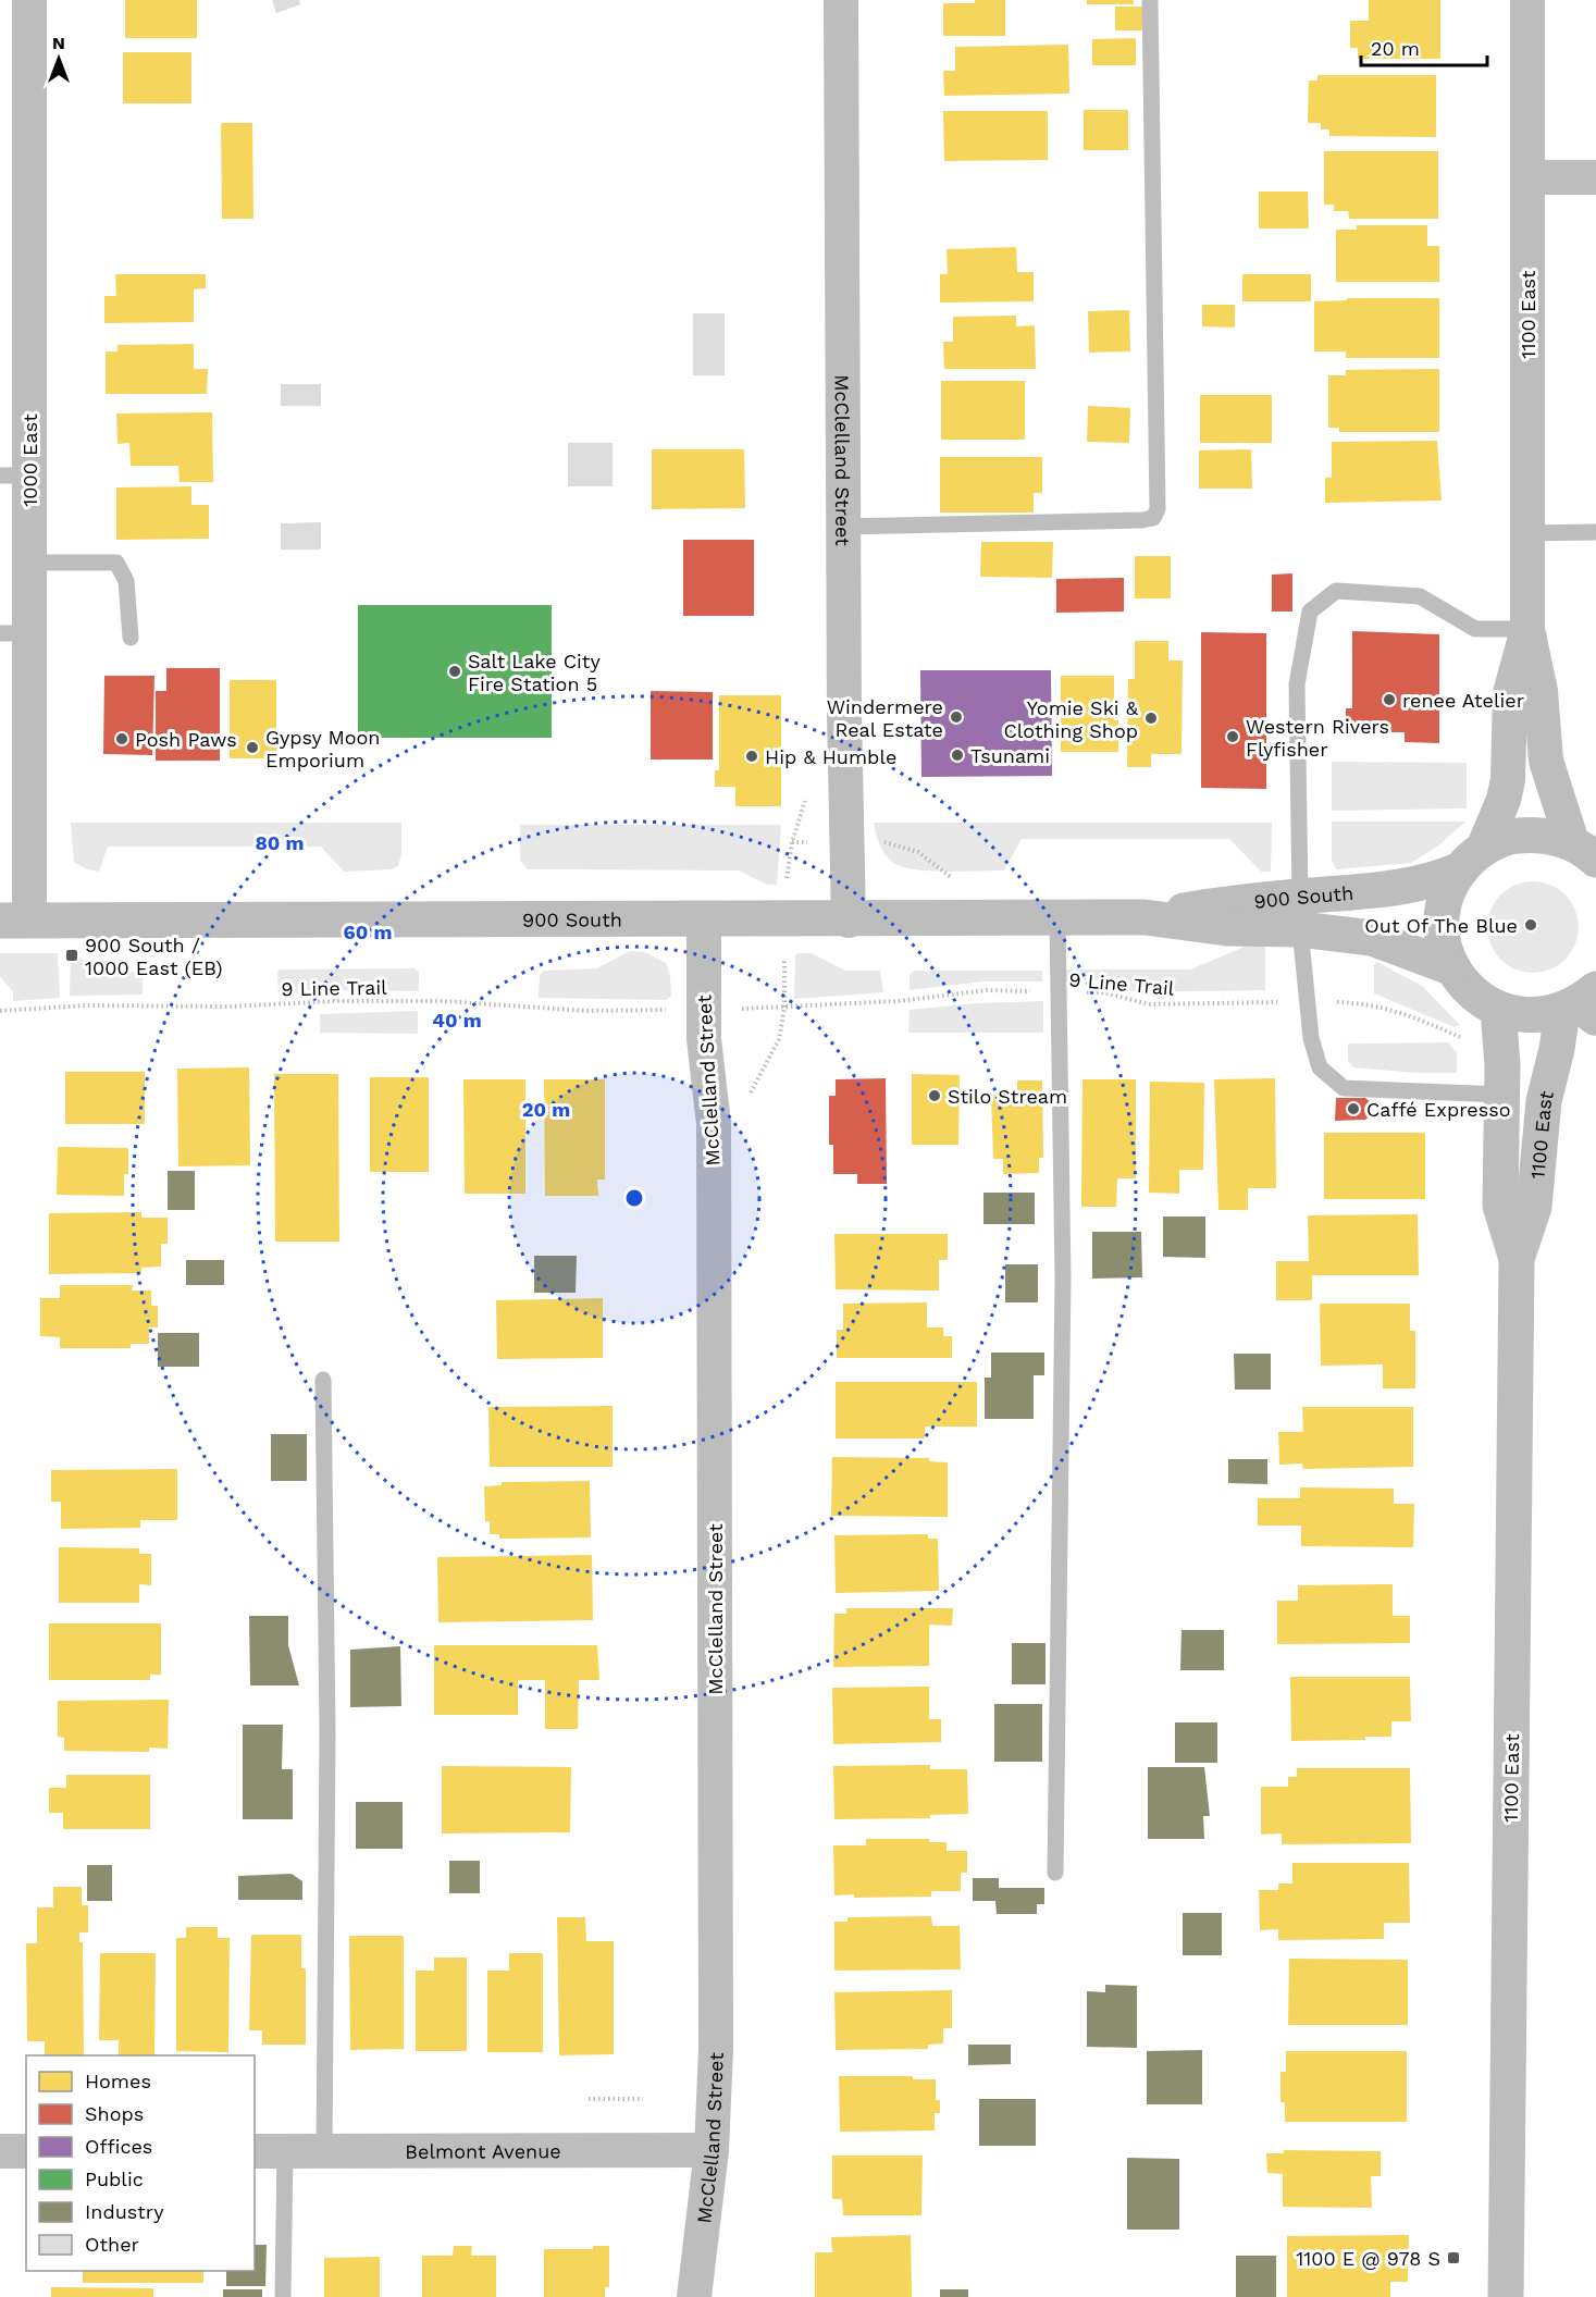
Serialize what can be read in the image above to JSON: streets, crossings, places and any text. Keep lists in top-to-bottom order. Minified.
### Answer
{"streets":{"street":["1100 East","1000 East","McClelland Street","900 South","Belmont Avenue"],"path":["9 Line Trail"]},"crossings":[["1100 East","900 South"],["1000 East","900 South"],["McClelland Street","900 South"],["McClelland Street","Belmont Avenue"]],"places":{"other":["Salt Lake City Fire Station 5","renee Atelier","Windermere Real Estate","Yomie Ski & Clothing Shop","Western Rivers Flyfisher","Posh Paws","Gypsy Moon Emporium","Tsunami","Hip & Humble","Out Of The Blue","Stilo Stream","Caffé Expresso"],"transit":["900 South / 1000 East (EB)","1100 E @ 978 S"]},"legend":["Homes","Shops","Offices","Public","Industry","Other"],"scale_bar":"20 m","north":"top","rings":["80 m","60 m","40 m","20 m"]}
